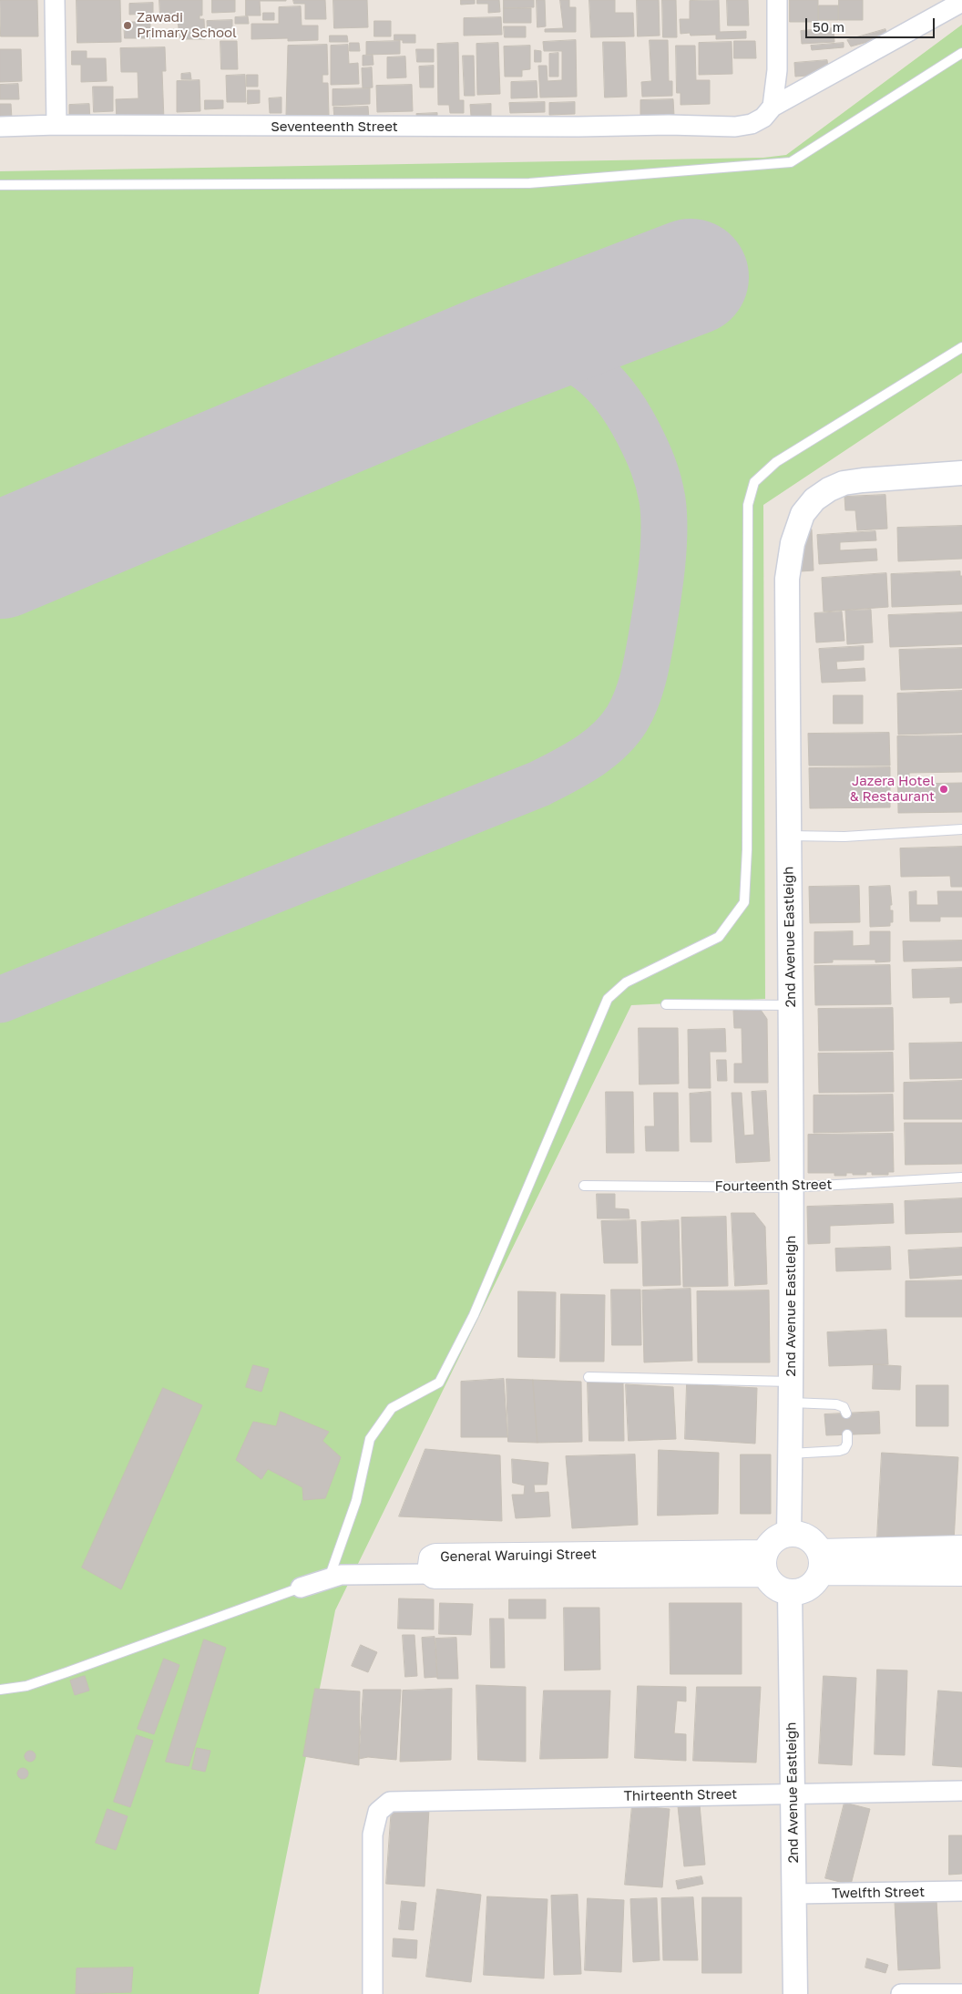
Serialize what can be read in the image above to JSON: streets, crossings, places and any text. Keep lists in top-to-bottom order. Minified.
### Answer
{"streets":{"main road":["General Waruingi Street"],"street":["Seventeenth Street","2nd Avenue Eastleigh","Thirteenth Street","Twelfth Street"],"lane":["Fourteenth Street"]},"crossings":[["2nd Avenue Eastleigh","Fourteenth Street"],["2nd Avenue Eastleigh","General Waruingi Street"],["2nd Avenue Eastleigh","Thirteenth Street"],["2nd Avenue Eastleigh","Twelfth Street"]],"places":["Zawadi Primary School","Jazera Hotel & Restaurant"],"scale_bar":"50 m"}
